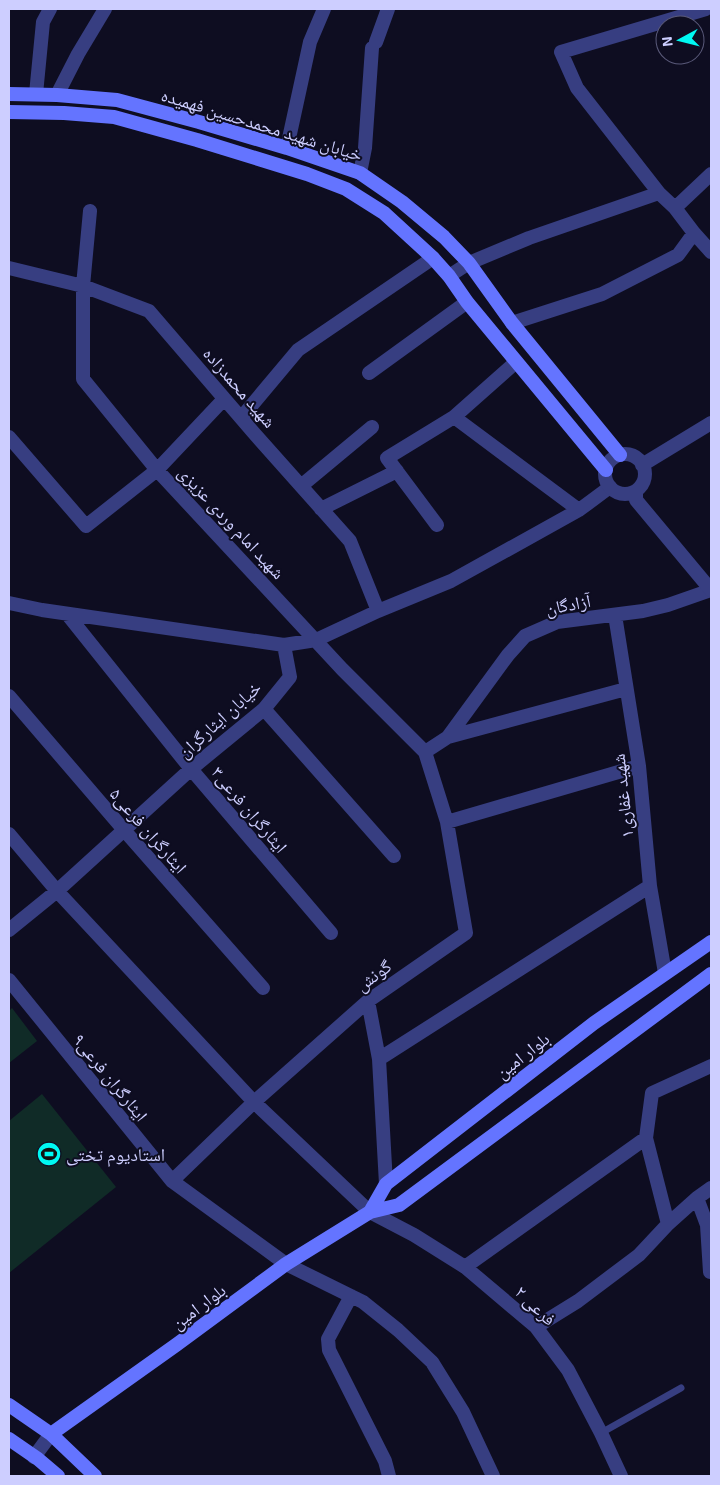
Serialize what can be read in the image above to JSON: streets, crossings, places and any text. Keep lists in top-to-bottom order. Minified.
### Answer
{"streets":{"main road":["خیابان شهید محمدحسین فهمیده","بلوار امین"],"street":["شهید محمدزاده","شهید امام وردی عزیزی","آزادگان","خیابان ایثارگران","شهید غفاری۱","ایثارگران فرعی۳","ایثارگران فرعی۵","گونش","ایثارگران فرعی۹","فرعی ۲"]},"crossings":[["شهید محمدزاده","شهید امام وردی عزیزی"],["شهید امام وردی عزیزی","آزادگان"],["شهید امام وردی عزیزی","گونش"],["آزادگان","شهید غفاری۱"],["آزادگان","گونش"],["خیابان ایثارگران","ایثارگران فرعی۳"],["خیابان ایثارگران","ایثارگران فرعی۵"],["خیابان ایثارگران","فرعی ۲"],["شهید غفاری۱","بلوار امین"],["گونش","ایثارگران فرعی۹"],["گونش","فرعی ۲"],["بلوار امین","ایثارگران فرعی۹"],["بلوار امین","فرعی ۲"]],"places":{"sports":["استادیوم تختی"]},"north":"left"}
